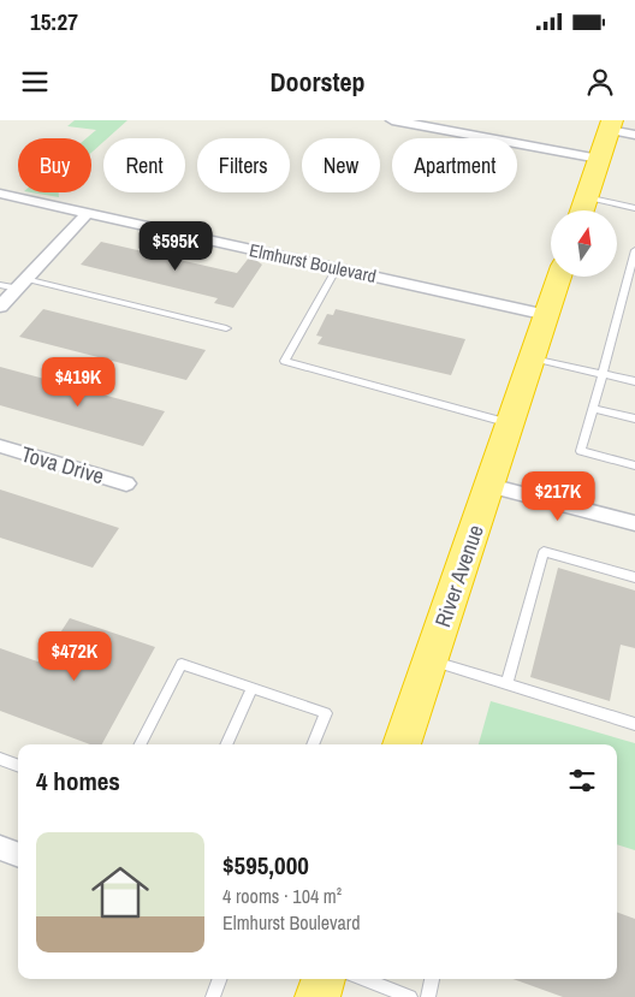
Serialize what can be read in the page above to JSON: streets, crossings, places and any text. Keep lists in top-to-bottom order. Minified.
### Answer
{"streets":{"highway":["River Avenue"],"street":["Elmhurst Boulevard","Tova Drive"]},"crossings":[["Elmhurst Boulevard","River Avenue"]],"north":"top","page":{"status":"15:27","header":"Doorstep","chip":["Buy","Rent","Filters","New","Apartment"],"price":["$595K","$419K","$217K","$472K"],"heading":"4 homes","list":[{"name":"$595,000","note":"4 rooms · 104 m² · Elmhurst Boulevard"}]}}
